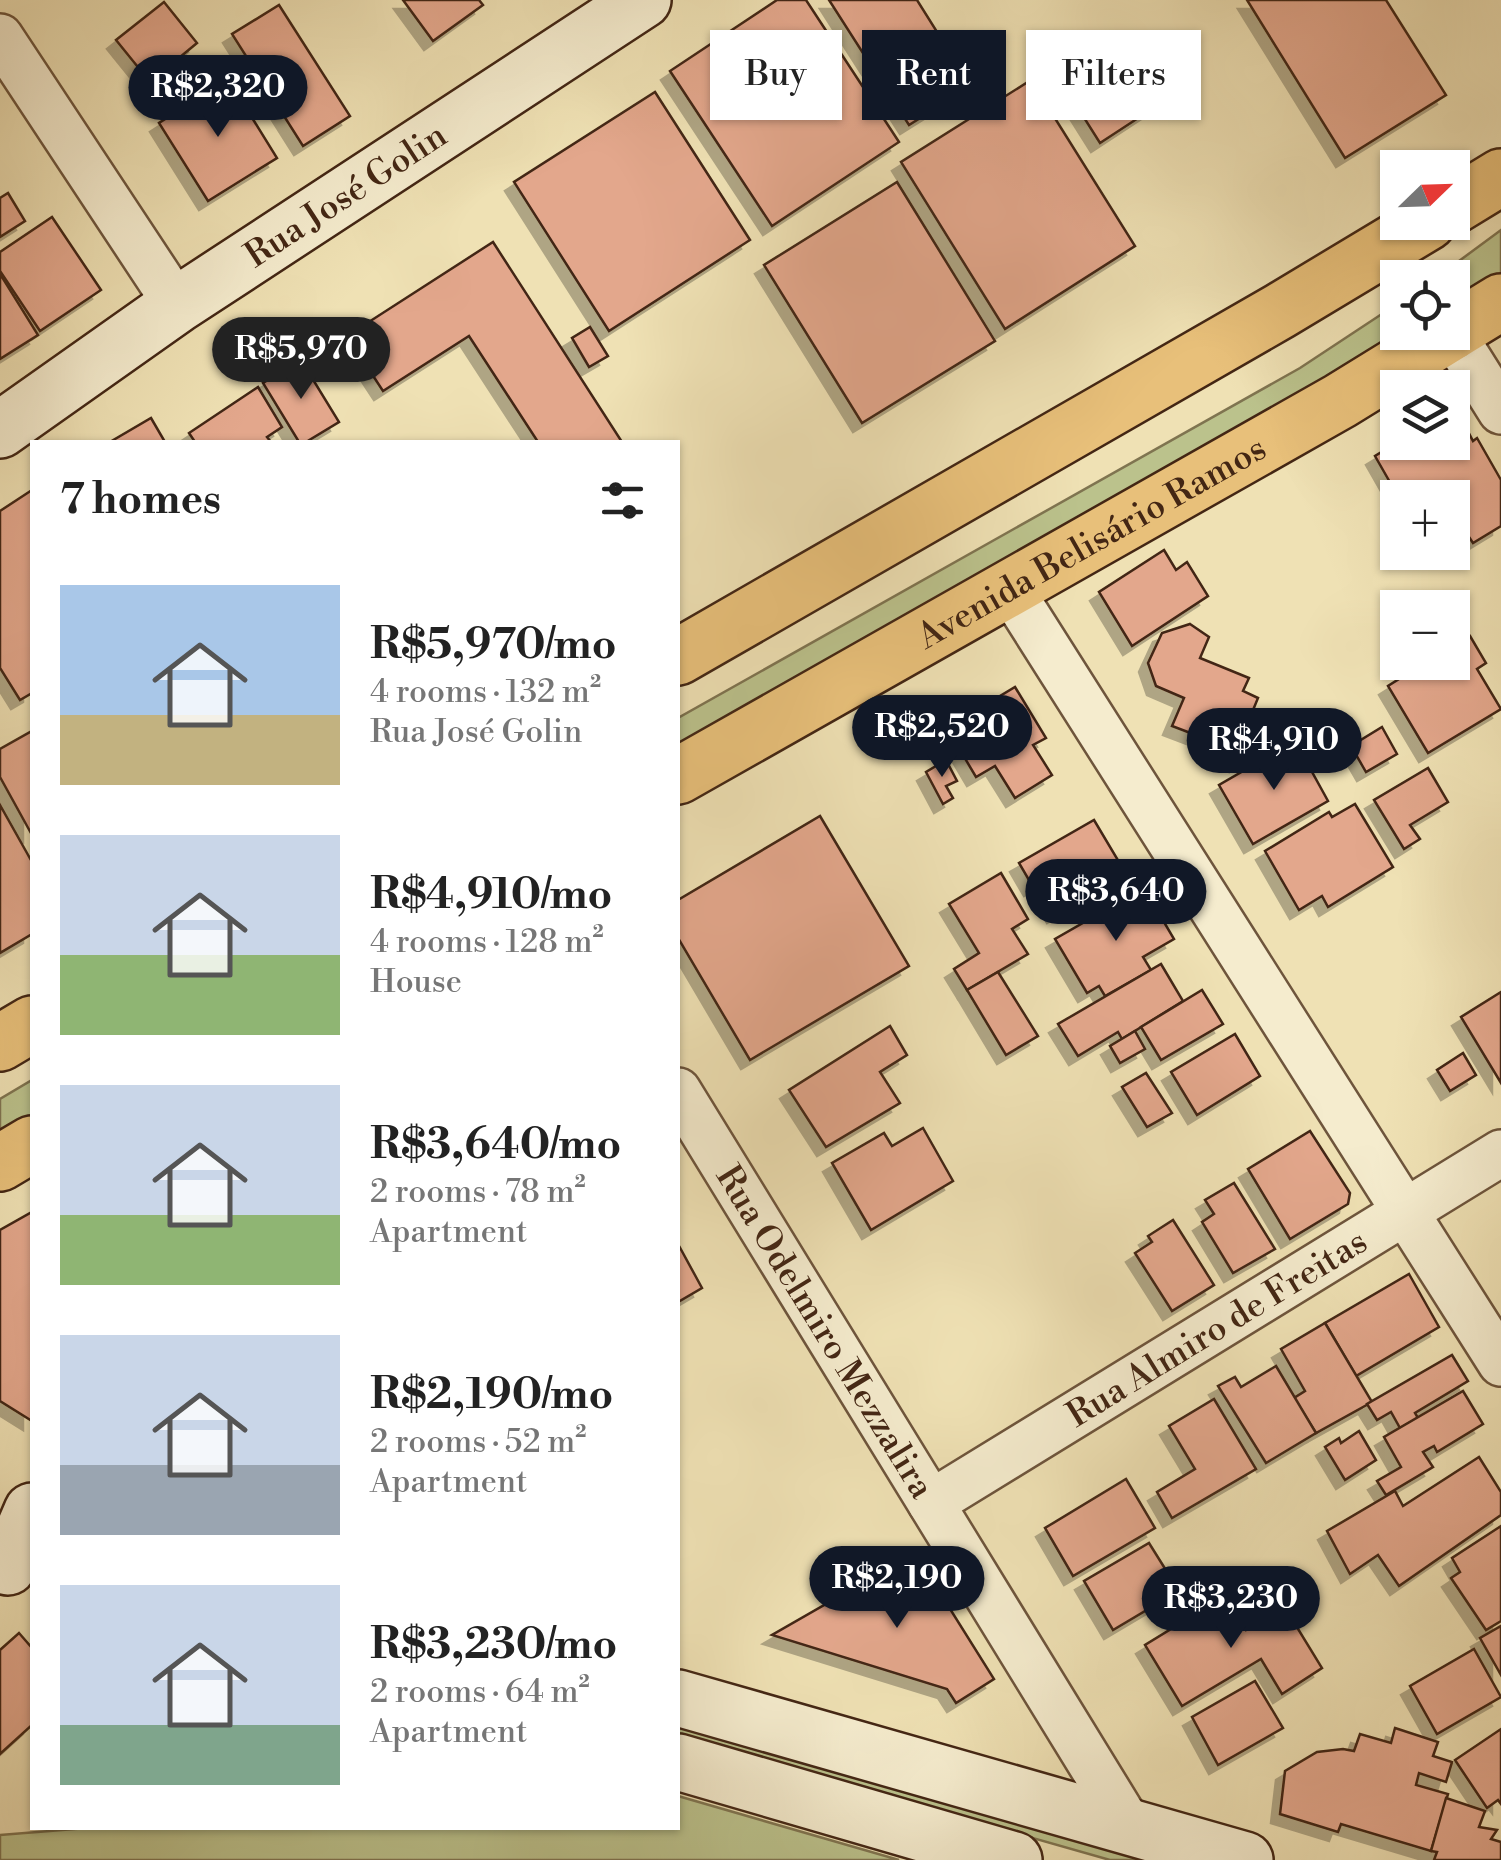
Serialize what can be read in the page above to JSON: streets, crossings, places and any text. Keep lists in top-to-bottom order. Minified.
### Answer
{"streets":{"main road":["Rua José Golin","Avenida Belisário Ramos"],"street":["Rua Almiro de Freitas","Rua Odelmiro Mezzalira"]},"crossings":[["Rua Almiro de Freitas","Rua Odelmiro Mezzalira"]],"north":"top right","page":{"chip":["Buy","Rent","Filters"],"price":["R$2,320","R$5,970","R$2,520","R$4,910","R$3,640","R$2,190","R$3,230"],"map_buttons":["+","−"],"heading":"7 homes","list":[{"name":"R$5,970/mo","note":"4 rooms · 132 m² · Rua José Golin"},{"name":"R$4,910/mo","note":"4 rooms · 128 m² · House"},{"name":"R$3,640/mo","note":"2 rooms · 78 m² · Apartment"},{"name":"R$2,190/mo","note":"2 rooms · 52 m² · Apartment"},{"name":"R$3,230/mo","note":"2 rooms · 64 m² · Apartment"}]}}
